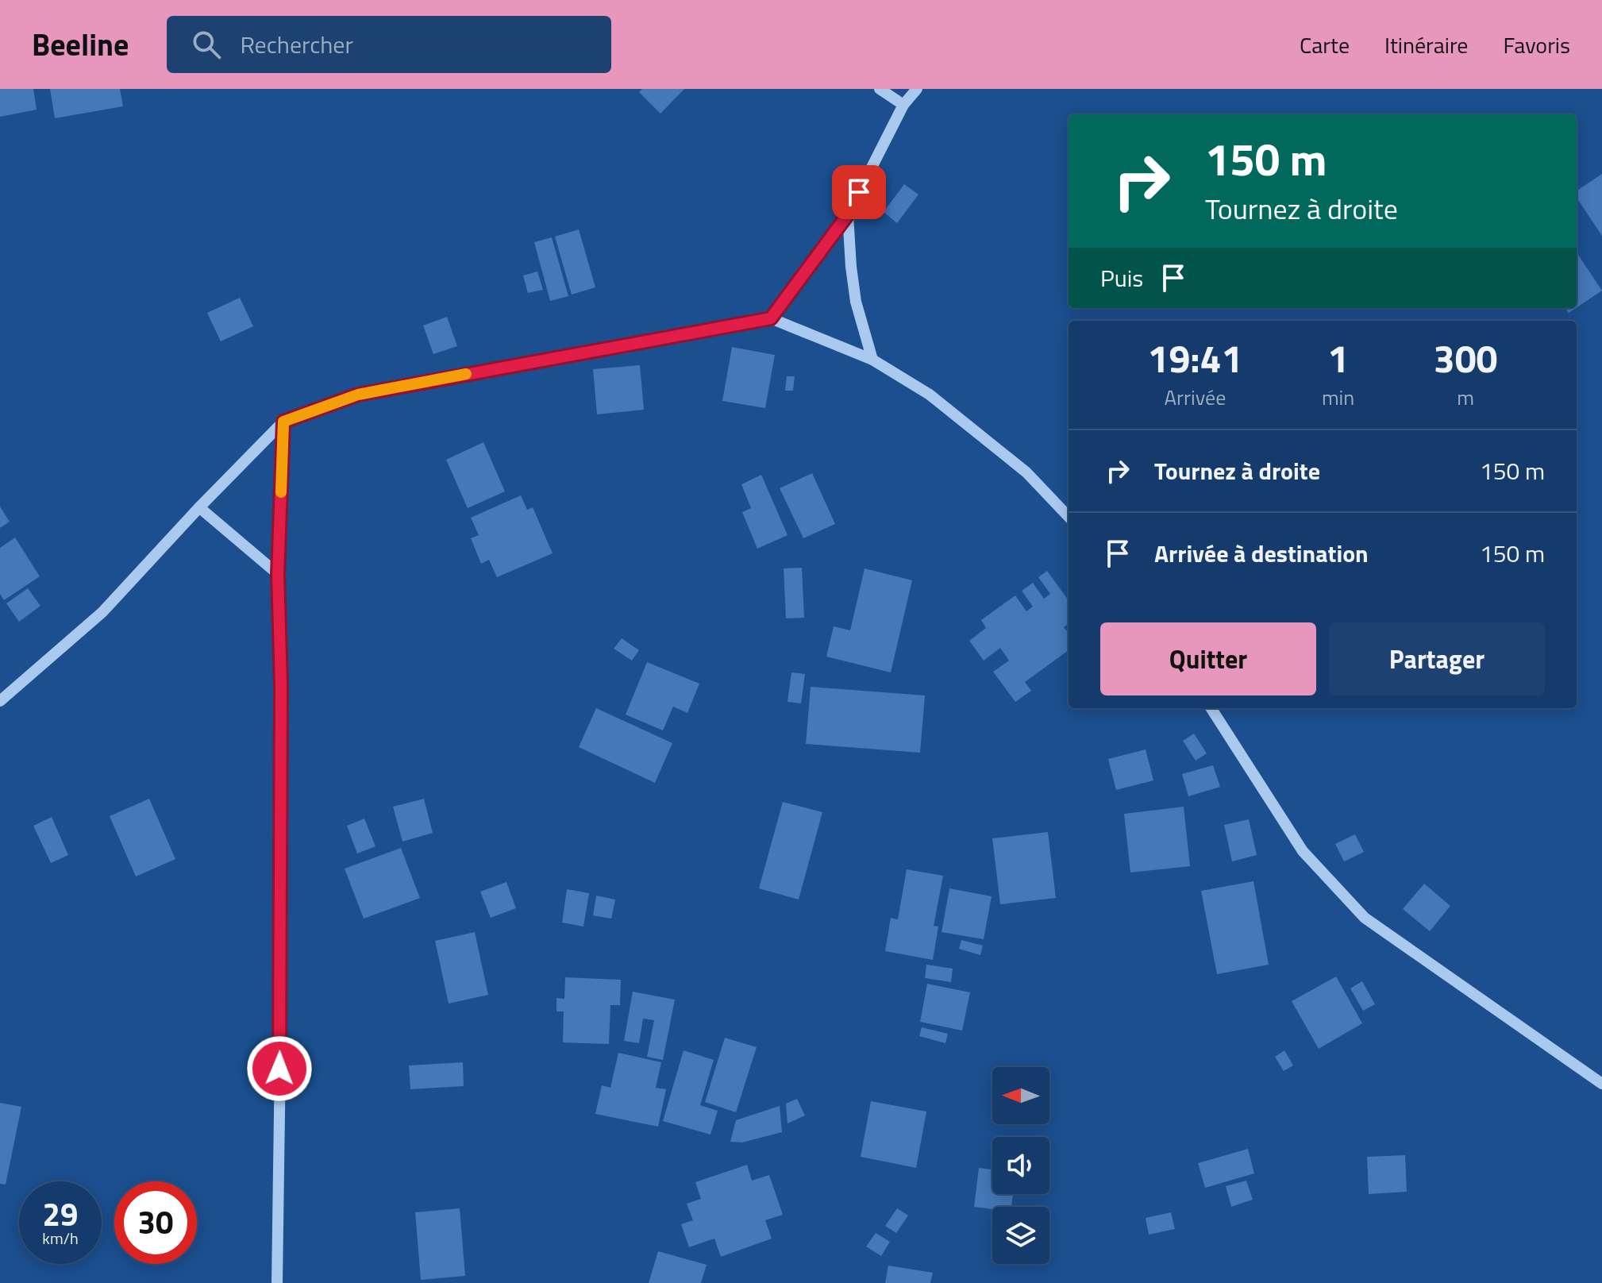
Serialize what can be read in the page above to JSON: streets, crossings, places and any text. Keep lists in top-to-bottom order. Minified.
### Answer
{"north":"left","page":{"header":"Beeline","search":"Rechercher","nav":["Carte","Itinéraire","Favoris"],"turn":["150 m","Tournez à droite"],"then":"Puis","eta":["19:41","Arrivée","1","min","300","m"],"list":[{"name":"Tournez à droite","value":"150 m"},{"name":"Arrivée à destination","value":"150 m"}],"buttons":["Quitter","Partager"],"speed":"29 km/h","limit":"30"}}
